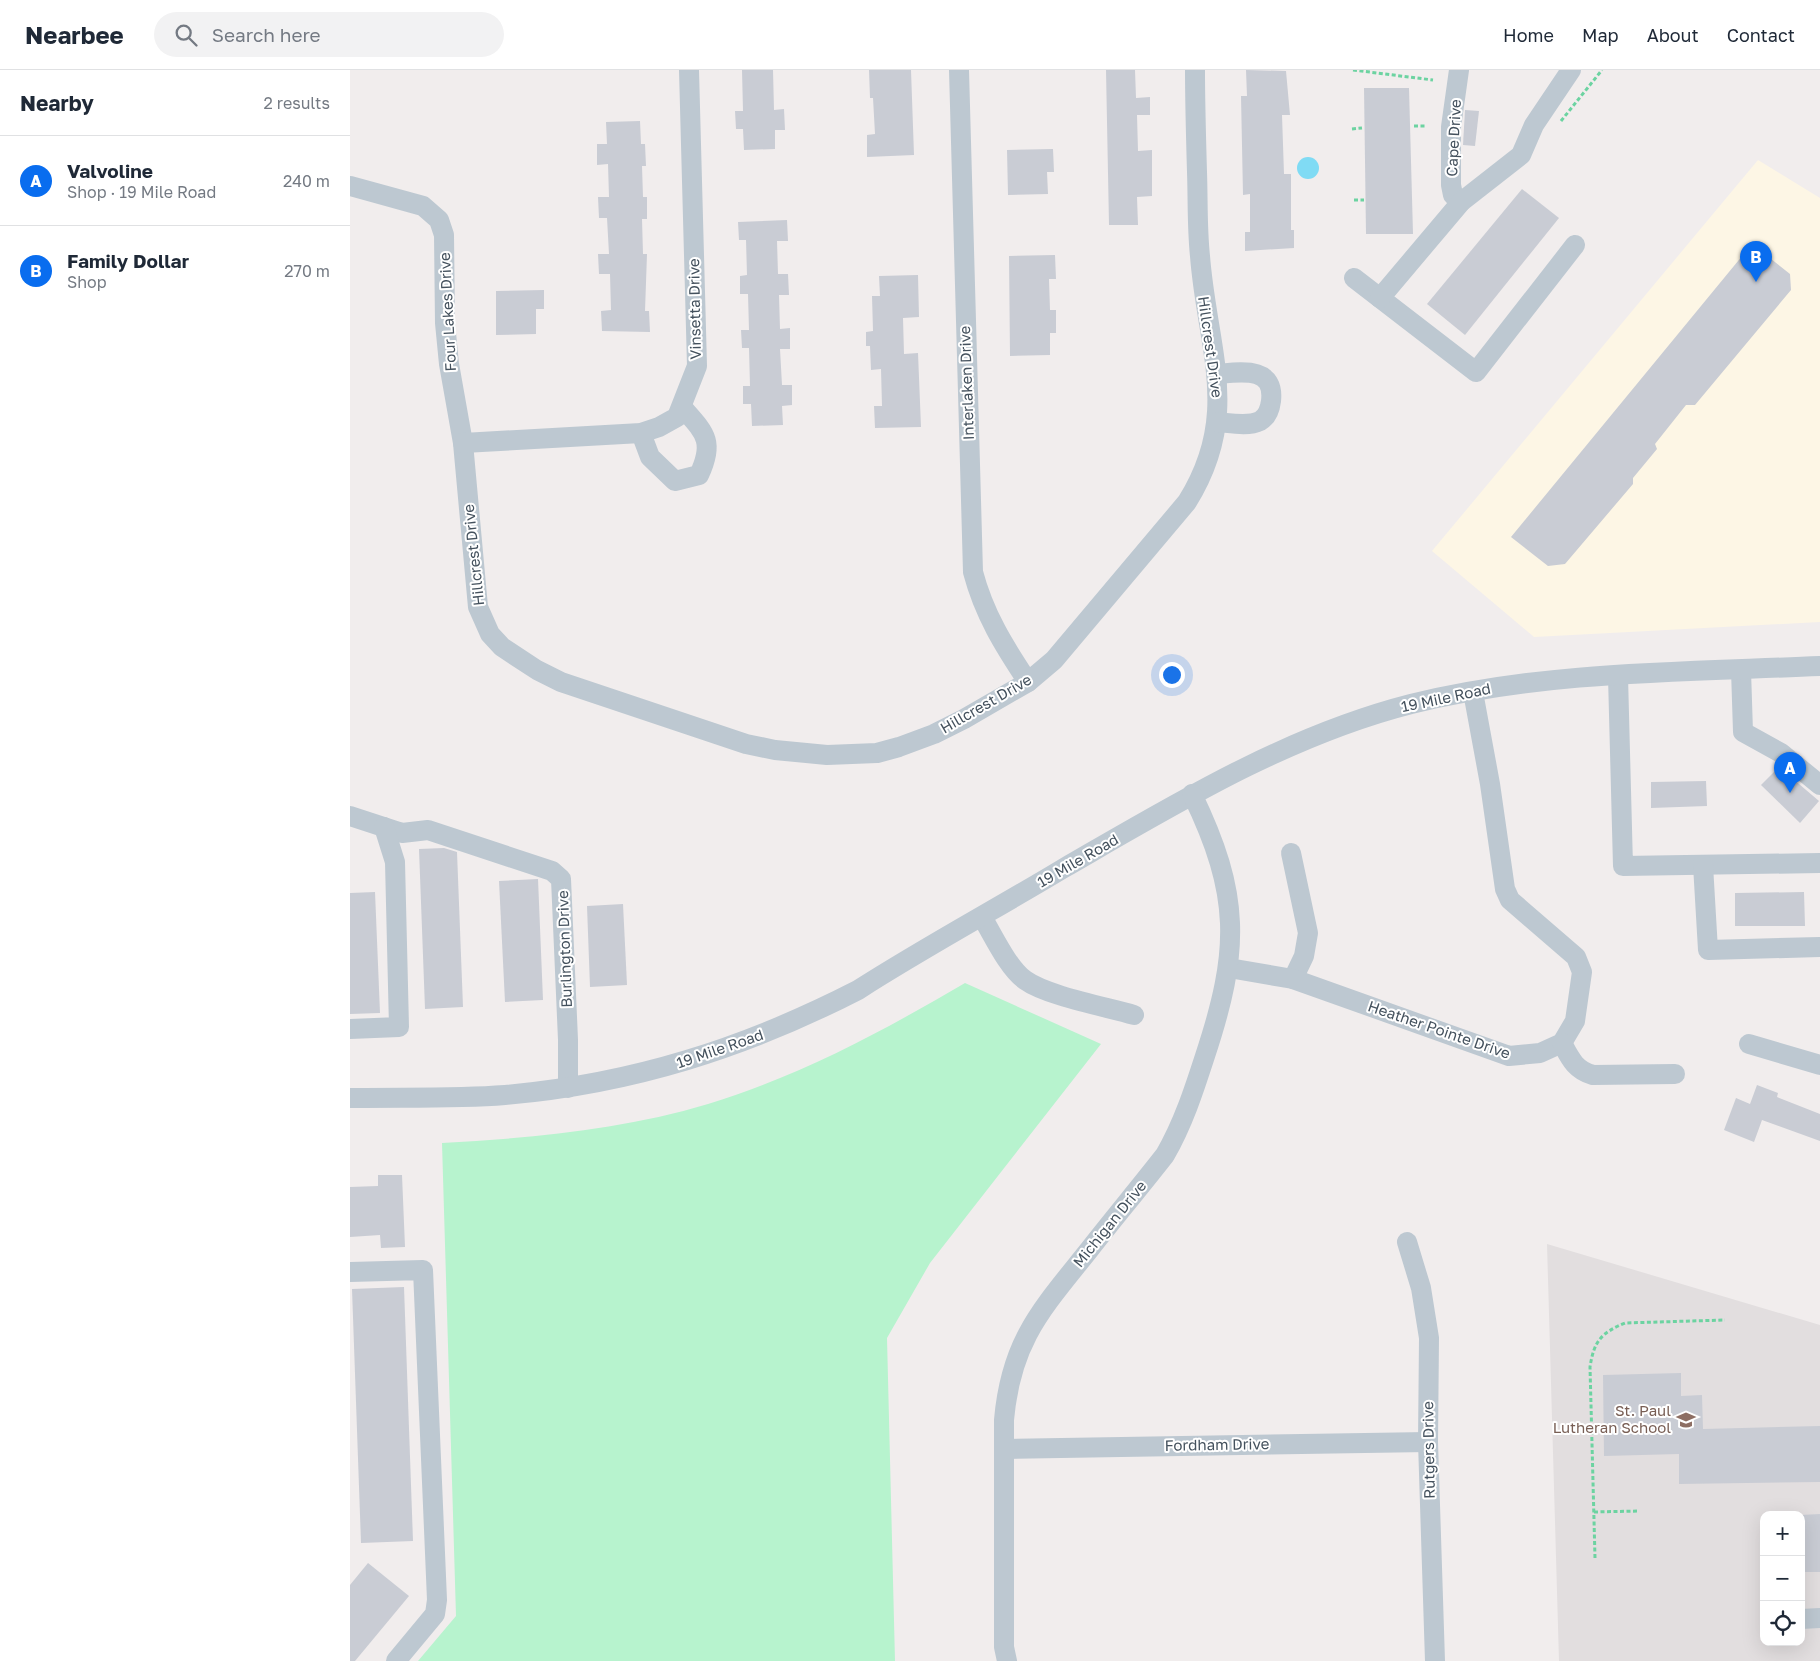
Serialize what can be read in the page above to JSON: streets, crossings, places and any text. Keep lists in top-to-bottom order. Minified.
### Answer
{"streets":{"street":["Cape Drive","Vinsetta Drive","Four Lakes Drive","Hillcrest Drive","Interlaken Drive","19 Mile Road","Burlington Drive","Heather Pointe Drive","Michigan Drive","Fordham Drive","Rutgers Drive"]},"crossings":[["Vinsetta Drive","Four Lakes Drive"],["Vinsetta Drive","Hillcrest Drive"],["Four Lakes Drive","Hillcrest Drive"],["Hillcrest Drive","Interlaken Drive"],["19 Mile Road","Burlington Drive"],["19 Mile Road","Michigan Drive"],["Heather Pointe Drive","Michigan Drive"],["Michigan Drive","Fordham Drive"],["Fordham Drive","Rutgers Drive"]],"places":{"school or university":["St. Paul Lutheran School"]},"page":{"header":"Nearbee","search":"Search here","nav":["Home","Map","About","Contact"],"heading":["Nearby","2 results"],"list":[{"mark":"A","name":"Valvoline","note":"Shop · 19 Mile Road","value":"240 m"},{"mark":"B","name":"Family Dollar","note":"Shop","value":"270 m"}],"pins":["B","A"],"map_buttons":["+","−"]}}
